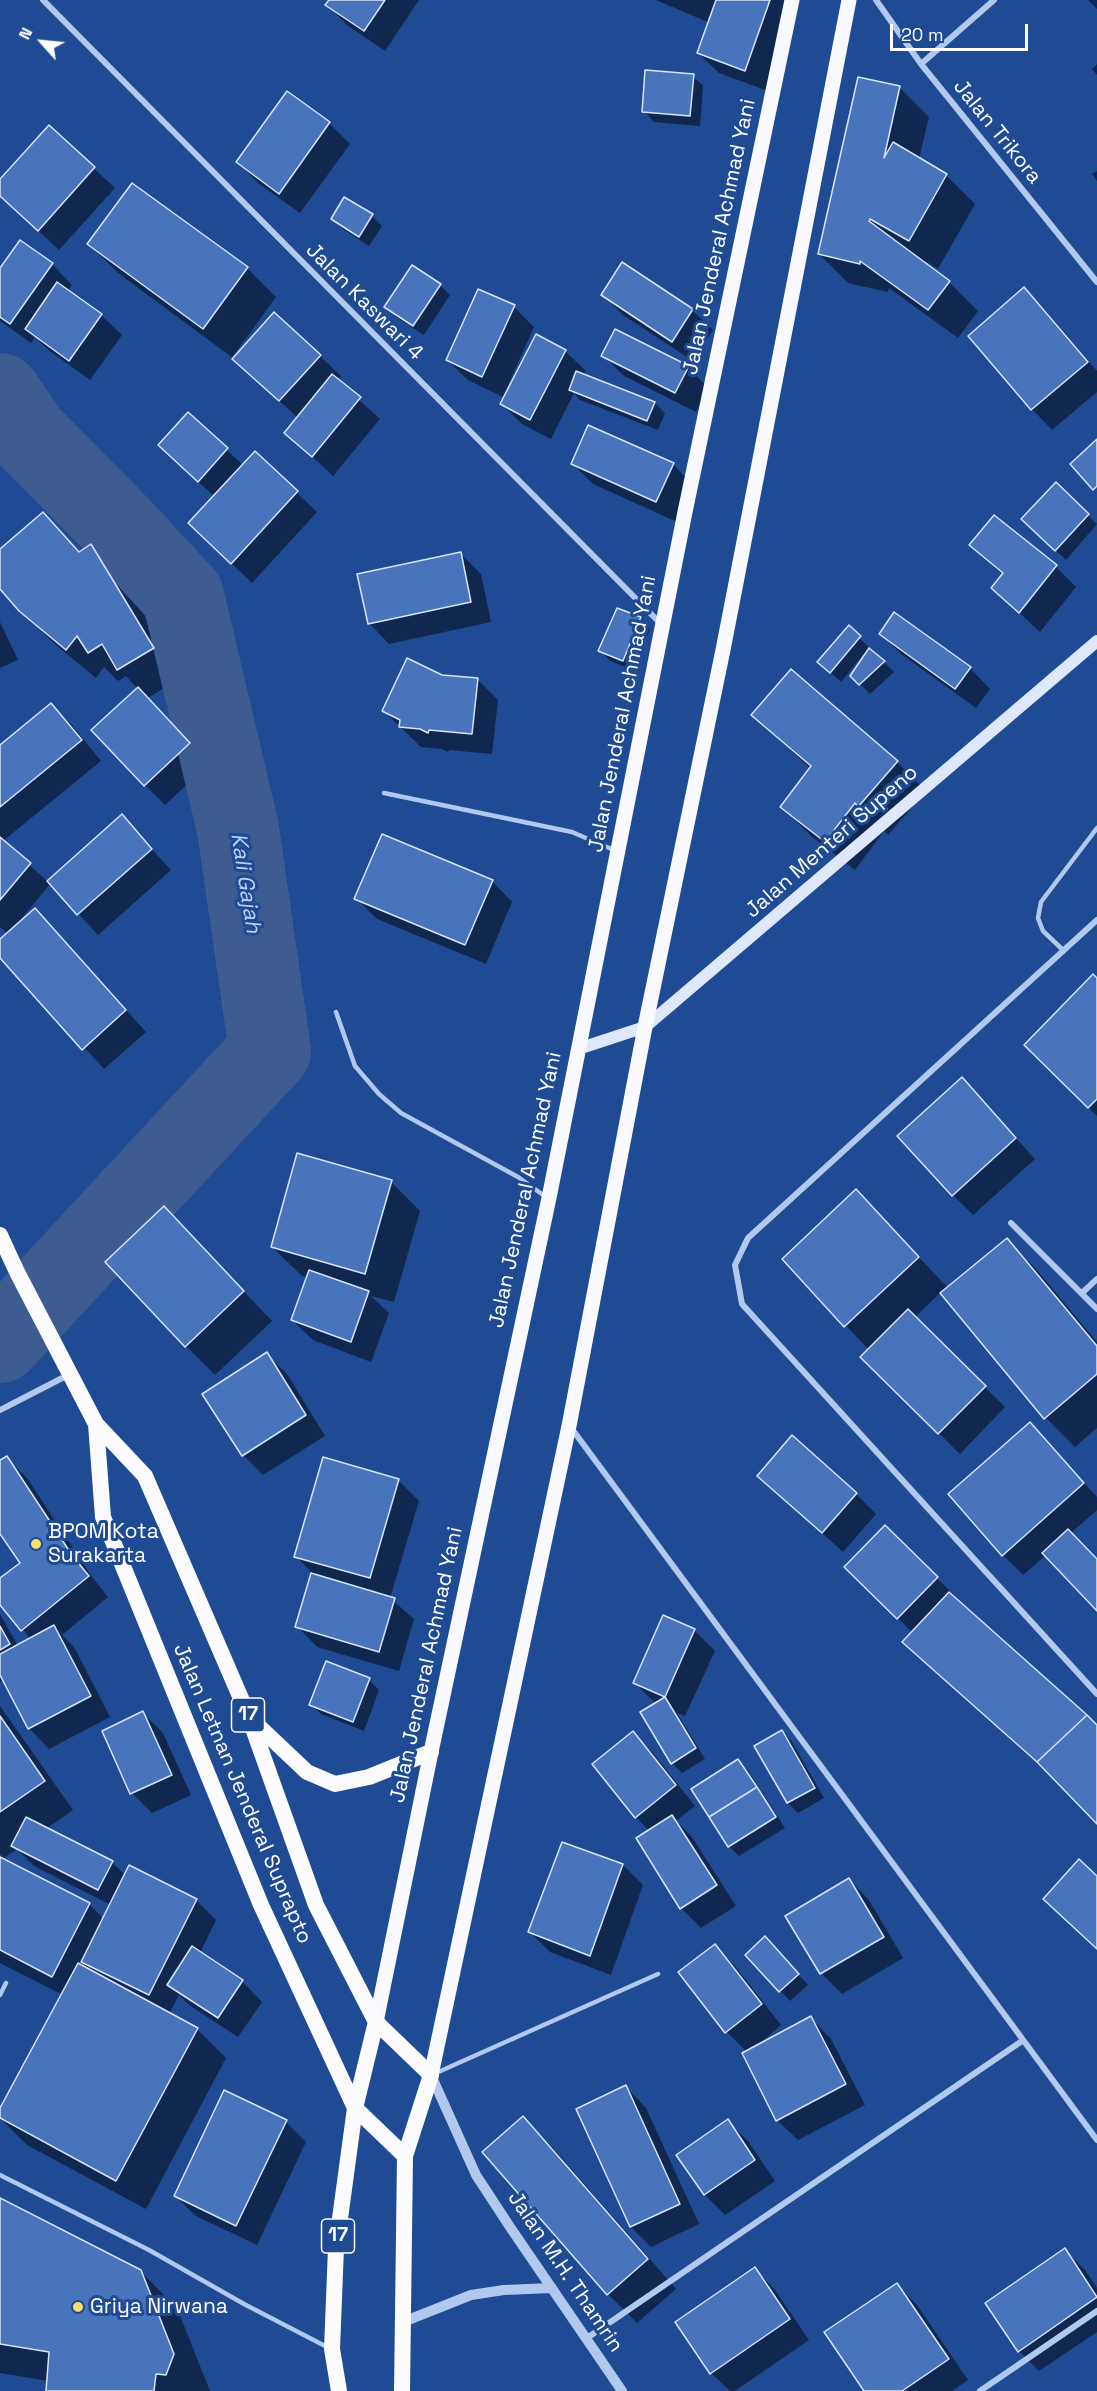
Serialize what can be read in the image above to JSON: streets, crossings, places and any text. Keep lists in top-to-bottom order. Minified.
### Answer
{"streets":{"highway":["Jalan Jenderal Achmad Yani","17","Jalan Letnan Jenderal Suprapto"],"main road":["Jalan Menteri Supeno"],"street":["Jalan Trikora","Jalan Kaswari 4","Jalan M.H. Thamrin"]},"crossings":[["Jalan Jenderal Achmad Yani","Jalan Kaswari 4"],["Jalan Jenderal Achmad Yani","Jalan Menteri Supeno"],["Jalan Jenderal Achmad Yani","17"],["Jalan Jenderal Achmad Yani","Jalan Letnan Jenderal Suprapto"],["17","Jalan Letnan Jenderal Suprapto"],["Jalan Letnan Jenderal Suprapto","Jalan M.H. Thamrin"]],"water":["Kali Gajah"],"places":["BPOM Kota Surakarta","Griya Nirwana"],"scale_bar":"20 m","north":"top left"}
